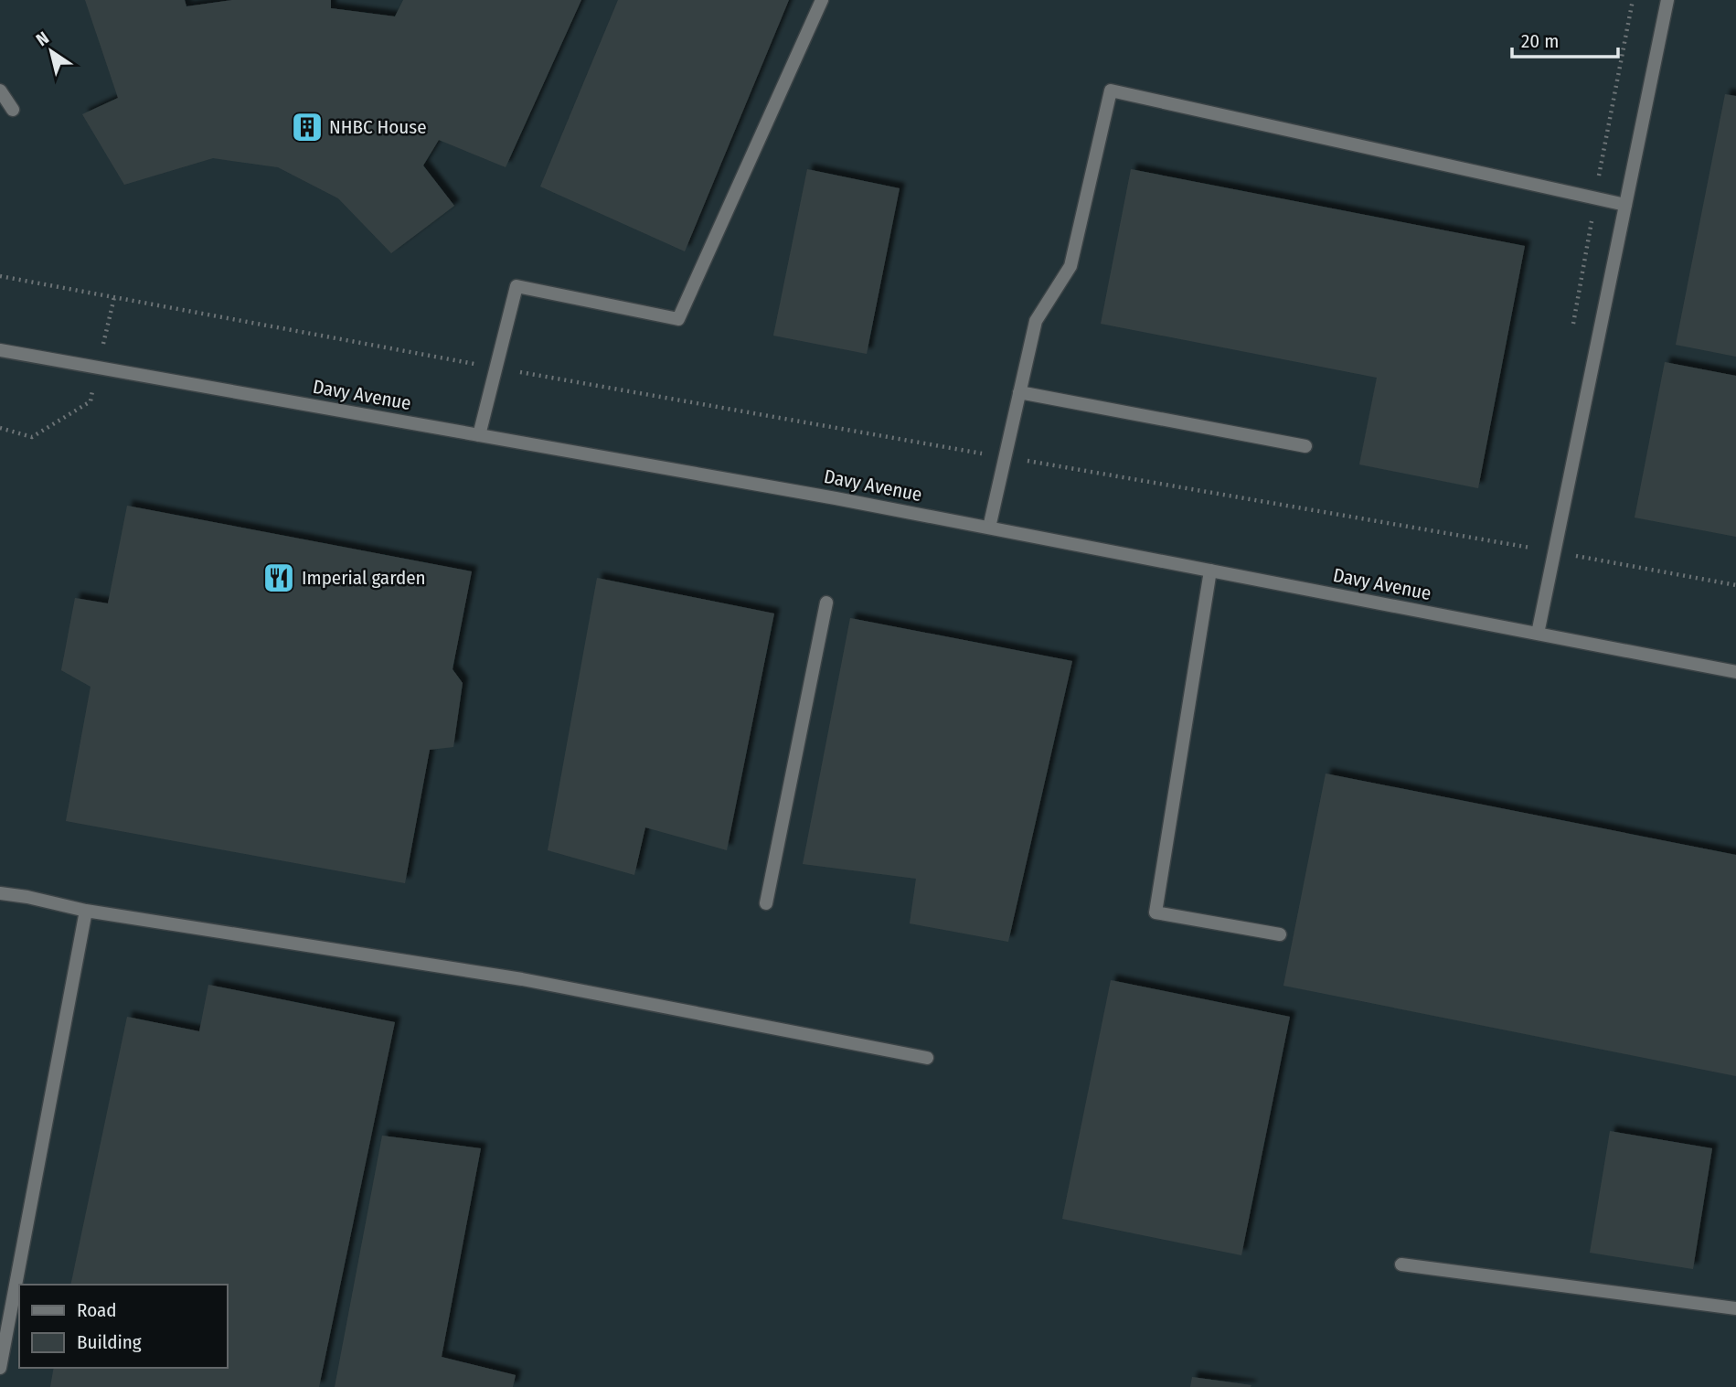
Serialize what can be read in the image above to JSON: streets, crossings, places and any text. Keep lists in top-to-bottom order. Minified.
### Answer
{"streets":{"street":["Davy Avenue"]},"places":{"building":["NHBC House"],"restaurant":["Imperial garden"]},"legend":["Road","Building"],"scale_bar":"20 m","north":"top left"}
